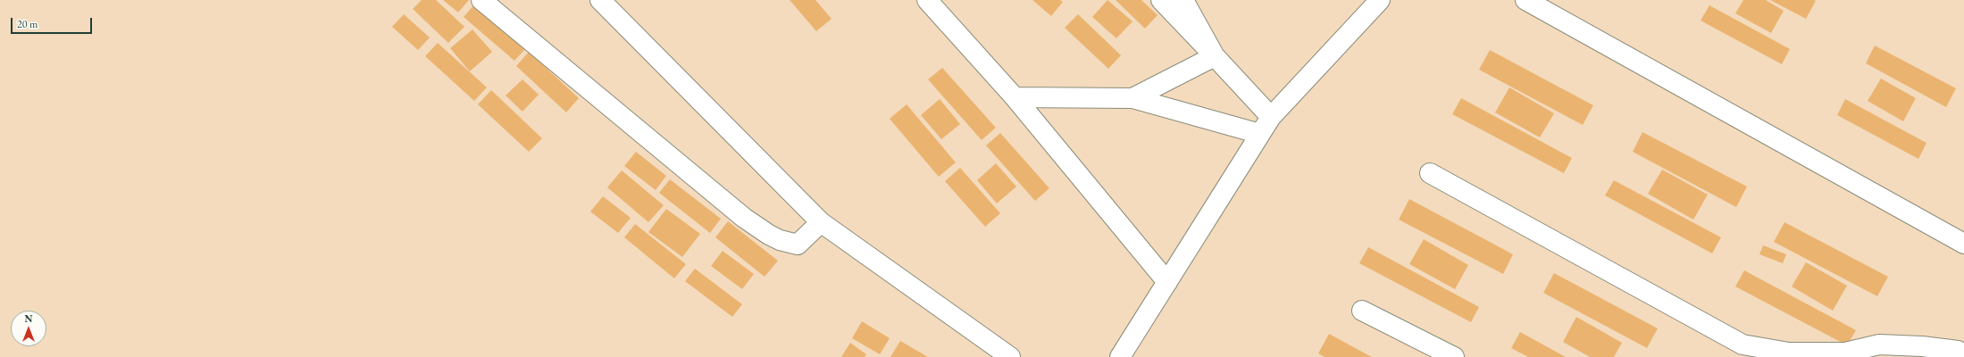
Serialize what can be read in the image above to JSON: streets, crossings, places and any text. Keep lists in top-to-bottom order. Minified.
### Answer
{"scale_bar":"20 m","north":"top"}
